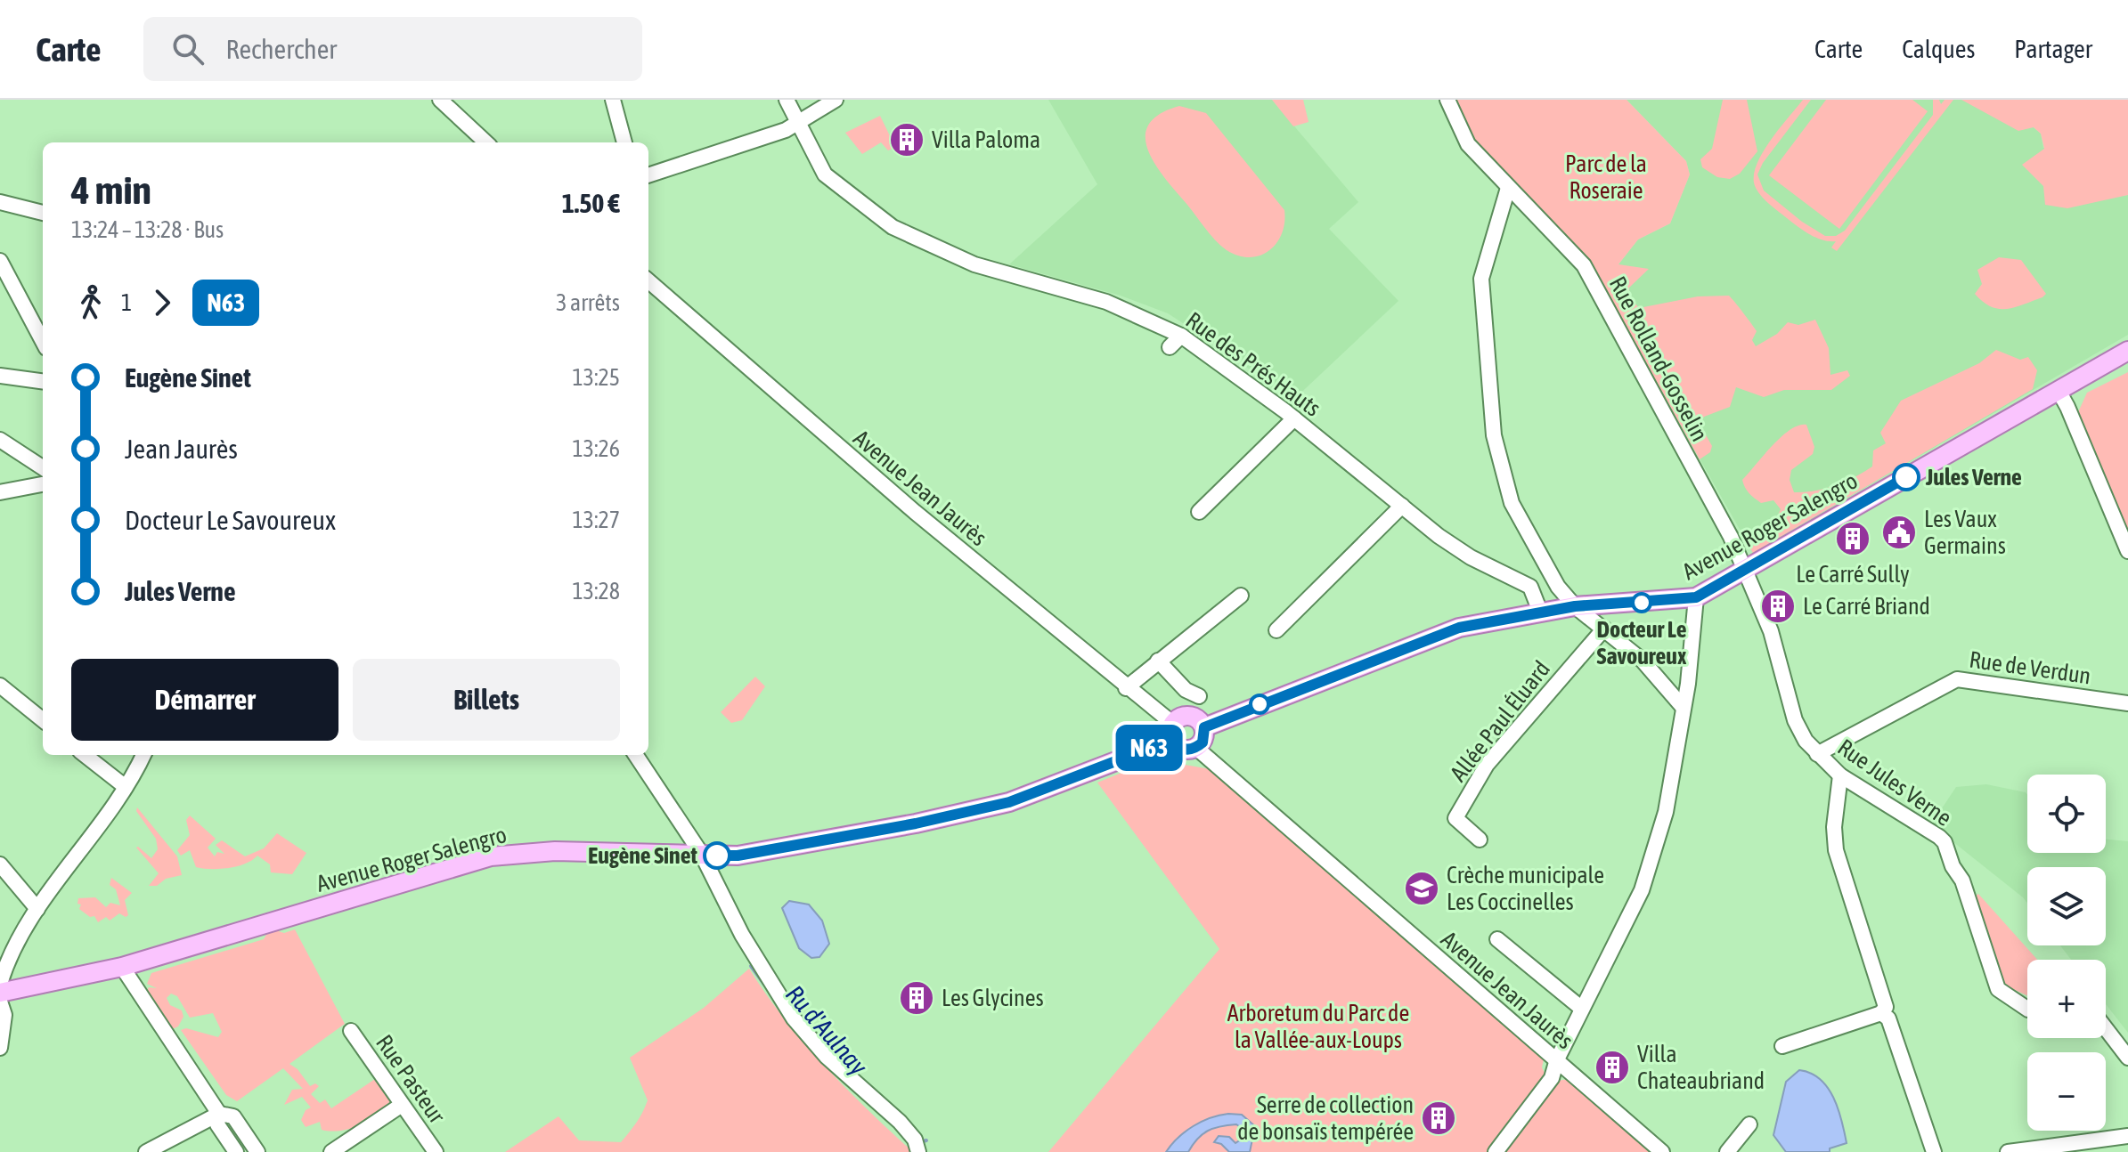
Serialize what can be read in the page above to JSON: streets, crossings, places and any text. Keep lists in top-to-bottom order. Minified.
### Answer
{"streets":{"main road":["Avenue Roger Salengro"],"street":["Rue Rolland-Gosselin","Rue des Prés Hauts","Avenue Jean Jaurès","Rue de Verdun","Allée Paul Éluard","Rue Jules Verne","Rue Pasteur"]},"crossings":[["Rue Rolland-Gosselin","Avenue Roger Salengro"],["Rue Rolland-Gosselin","Rue Jules Verne"],["Rue des Prés Hauts","Avenue Roger Salengro"],["Avenue Jean Jaurès","Avenue Roger Salengro"],["Avenue Roger Salengro","Rue Jules Verne"],["Rue de Verdun","Rue Jules Verne"]],"water":["Ru d'Aulnay"],"parks":["Parc de la Roseraie","Arboretum du Parc de la Vallée-aux-Loups"],"places":{"building":["Villa Paloma","Le Carré Sully","Le Carré Briand","Les Glycines","Villa Chateaubriand","Serre de collection de bonsaïs tempérée"],"other":["Jules Verne","Docteur Le Savoureux","Eugène Sinet"],"public building":["Les Vaux Germains"],"school or university":["Crèche municipale Les Coccinelles"]},"lines":["bus line N63"],"page":{"header":"Carte","search":"Rechercher","nav":["Carte","Calques","Partager"],"on_map":"N63","heading":["4 min","13:24 – 13:28 · Bus","1.50 €"],"legs":["1","N63","3 arrêts"],"list":[{"name":"Eugène Sinet","value":"13:25"},{"name":"Jean Jaurès","value":"13:26"},{"name":"Docteur Le Savoureux","value":"13:27"},{"name":"Jules Verne","value":"13:28"}],"buttons":["Démarrer","Billets"],"map_buttons":["+","−"]}}
